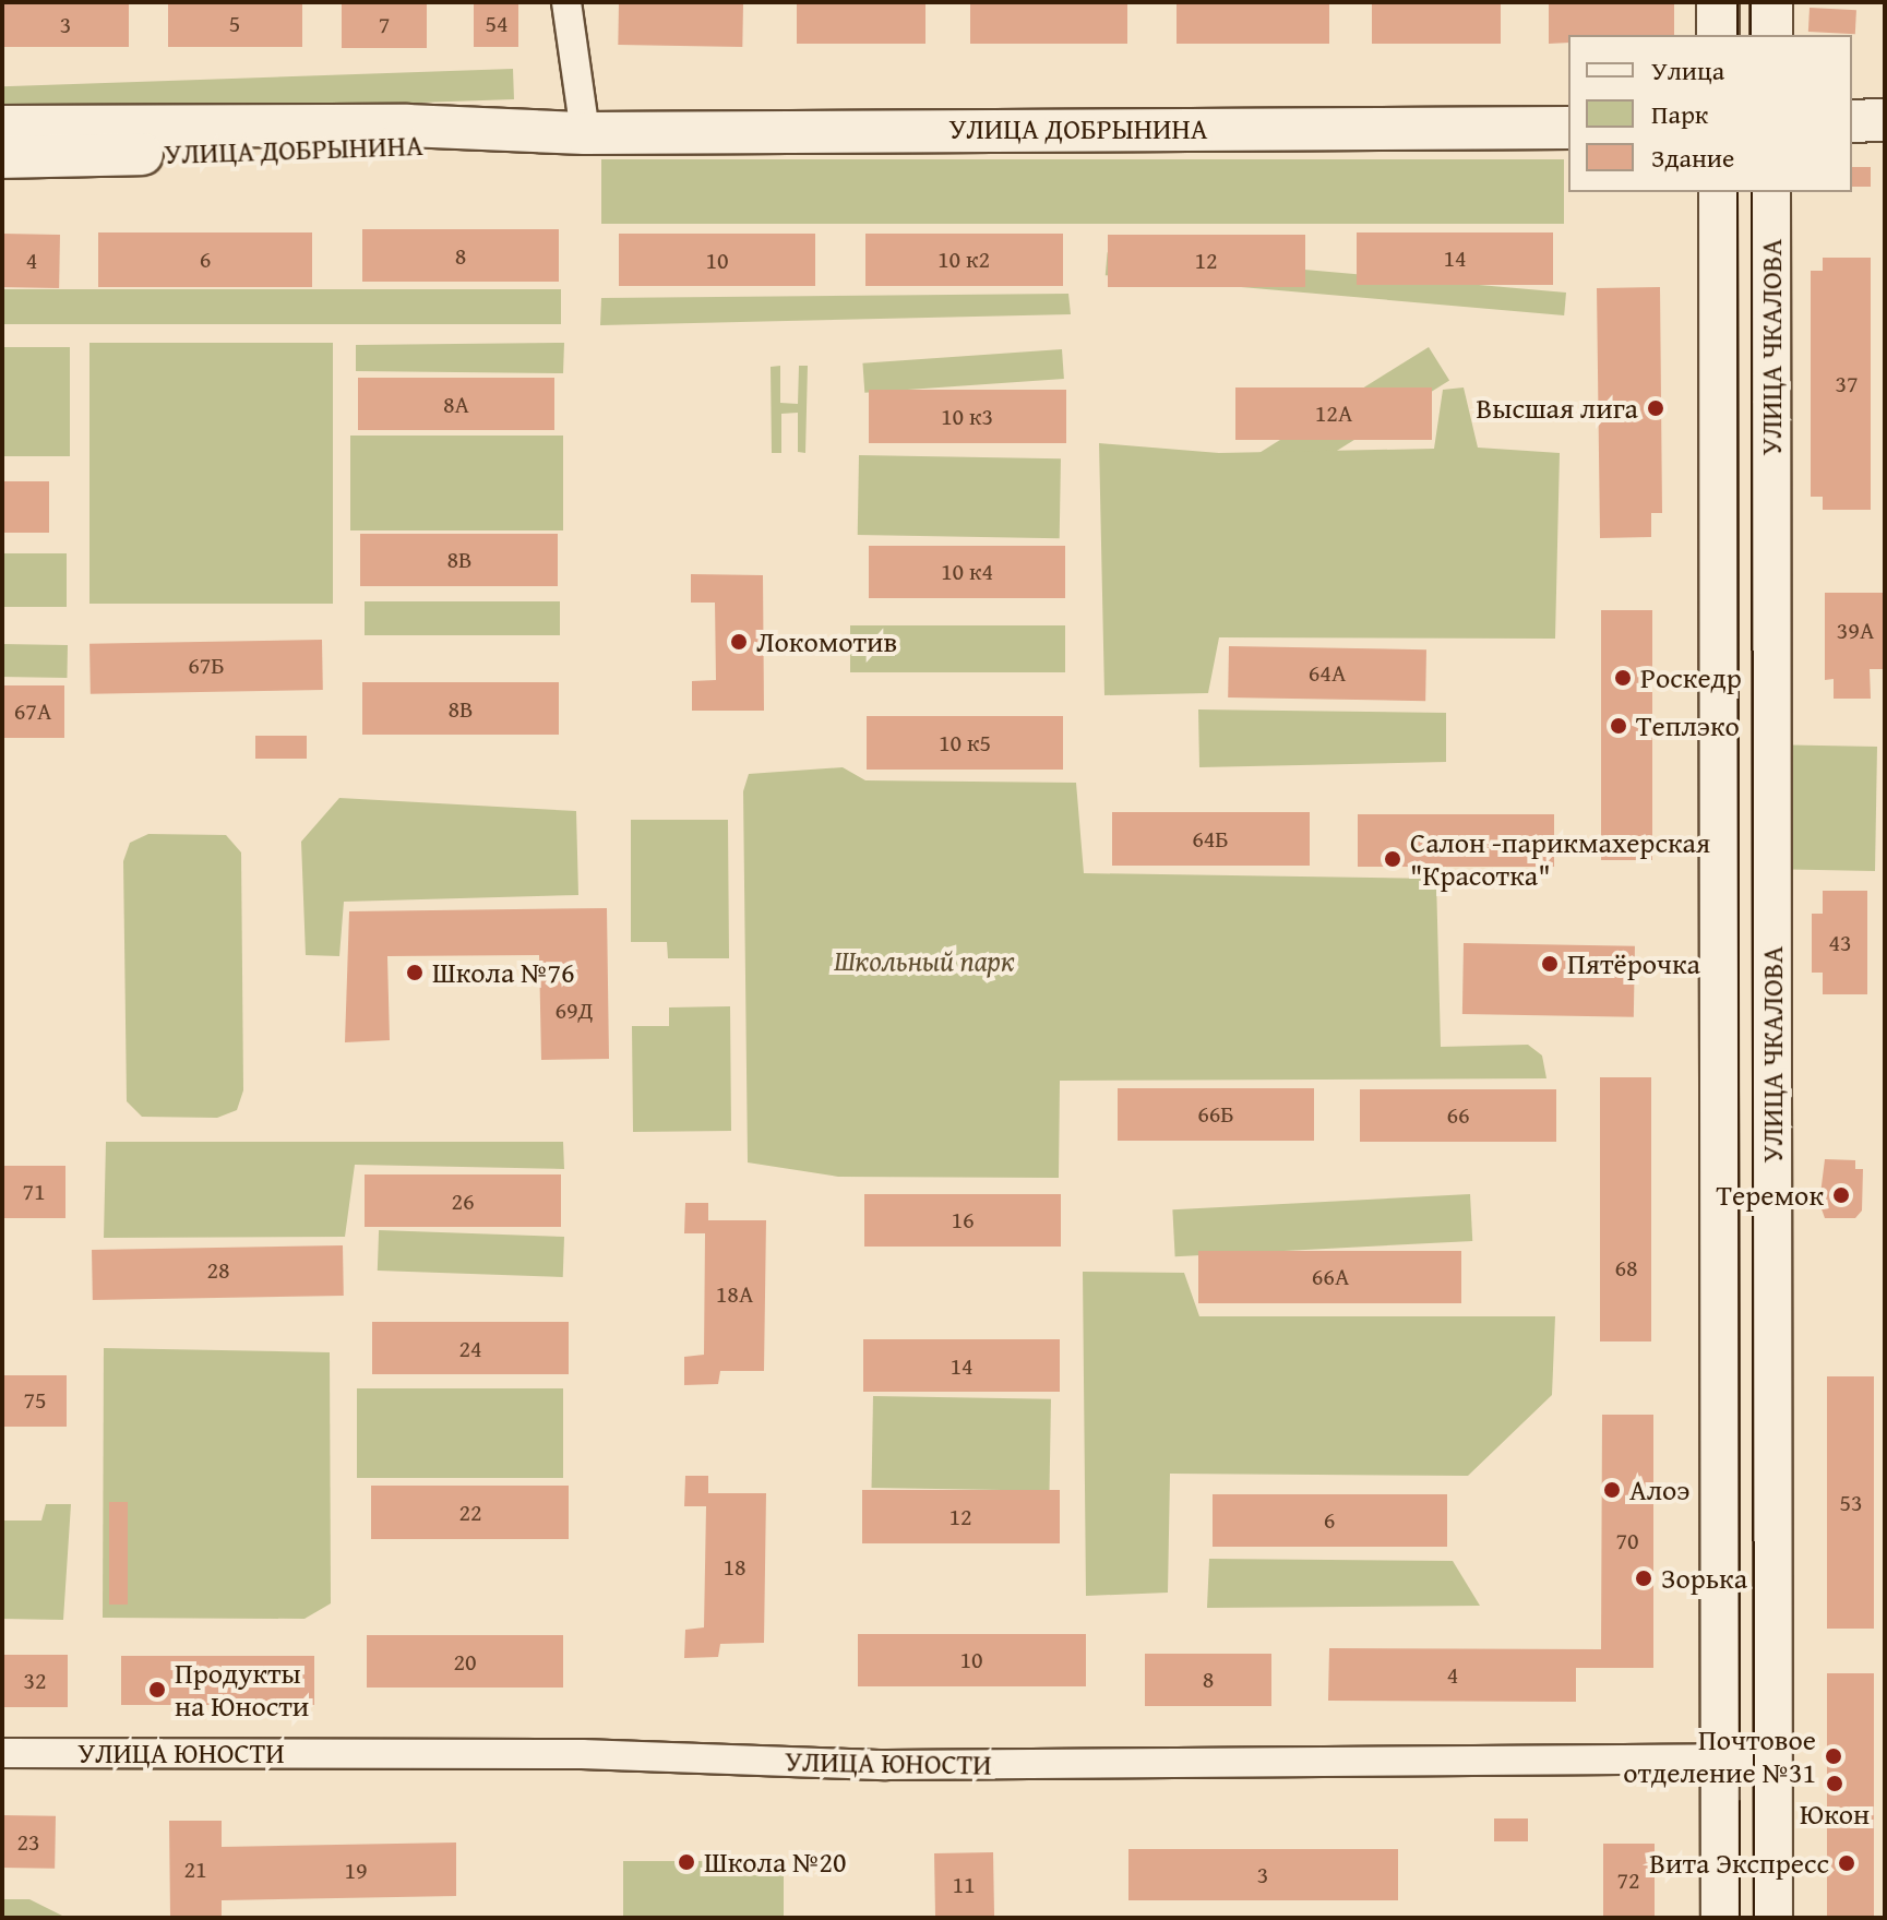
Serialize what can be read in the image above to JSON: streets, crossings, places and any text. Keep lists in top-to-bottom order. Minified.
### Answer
{"streets":{"main road":["УЛИЦА ДОБРЫНИНА"],"street":["УЛИЦА ЧКАЛОВА","УЛИЦА ЮНОСТИ"]},"crossings":[["УЛИЦА ЧКАЛОВА","УЛИЦА ЮНОСТИ"]],"parks":["Школьный парк"],"places":["Высшая лига","Локомотив","Роскедр","Теплэко","Салон -парикмахерская \"Красотка\"","Пятёрочка","Школа №76","Теремок","Алоэ","Зорька","Продукты на Юности","Почтовое отделение №31","Юкон","Школа №20","Вита Экспресс"],"house_numbers":["5","54","3","7","8","14","6","10 к2","4","10","12","37","8А","12А","10 к3","8В","10 к4","39А","67Б","64А","8В","67А","10 к5","64Б","43","69Д","66Б","66","71","26","16","68","28","66А","18А","24","14","75","53","22","12","6","70","18","10","20","4","8","32","23","21","19","3","72","11"],"legend":["Улица","Парк","Здание"]}
